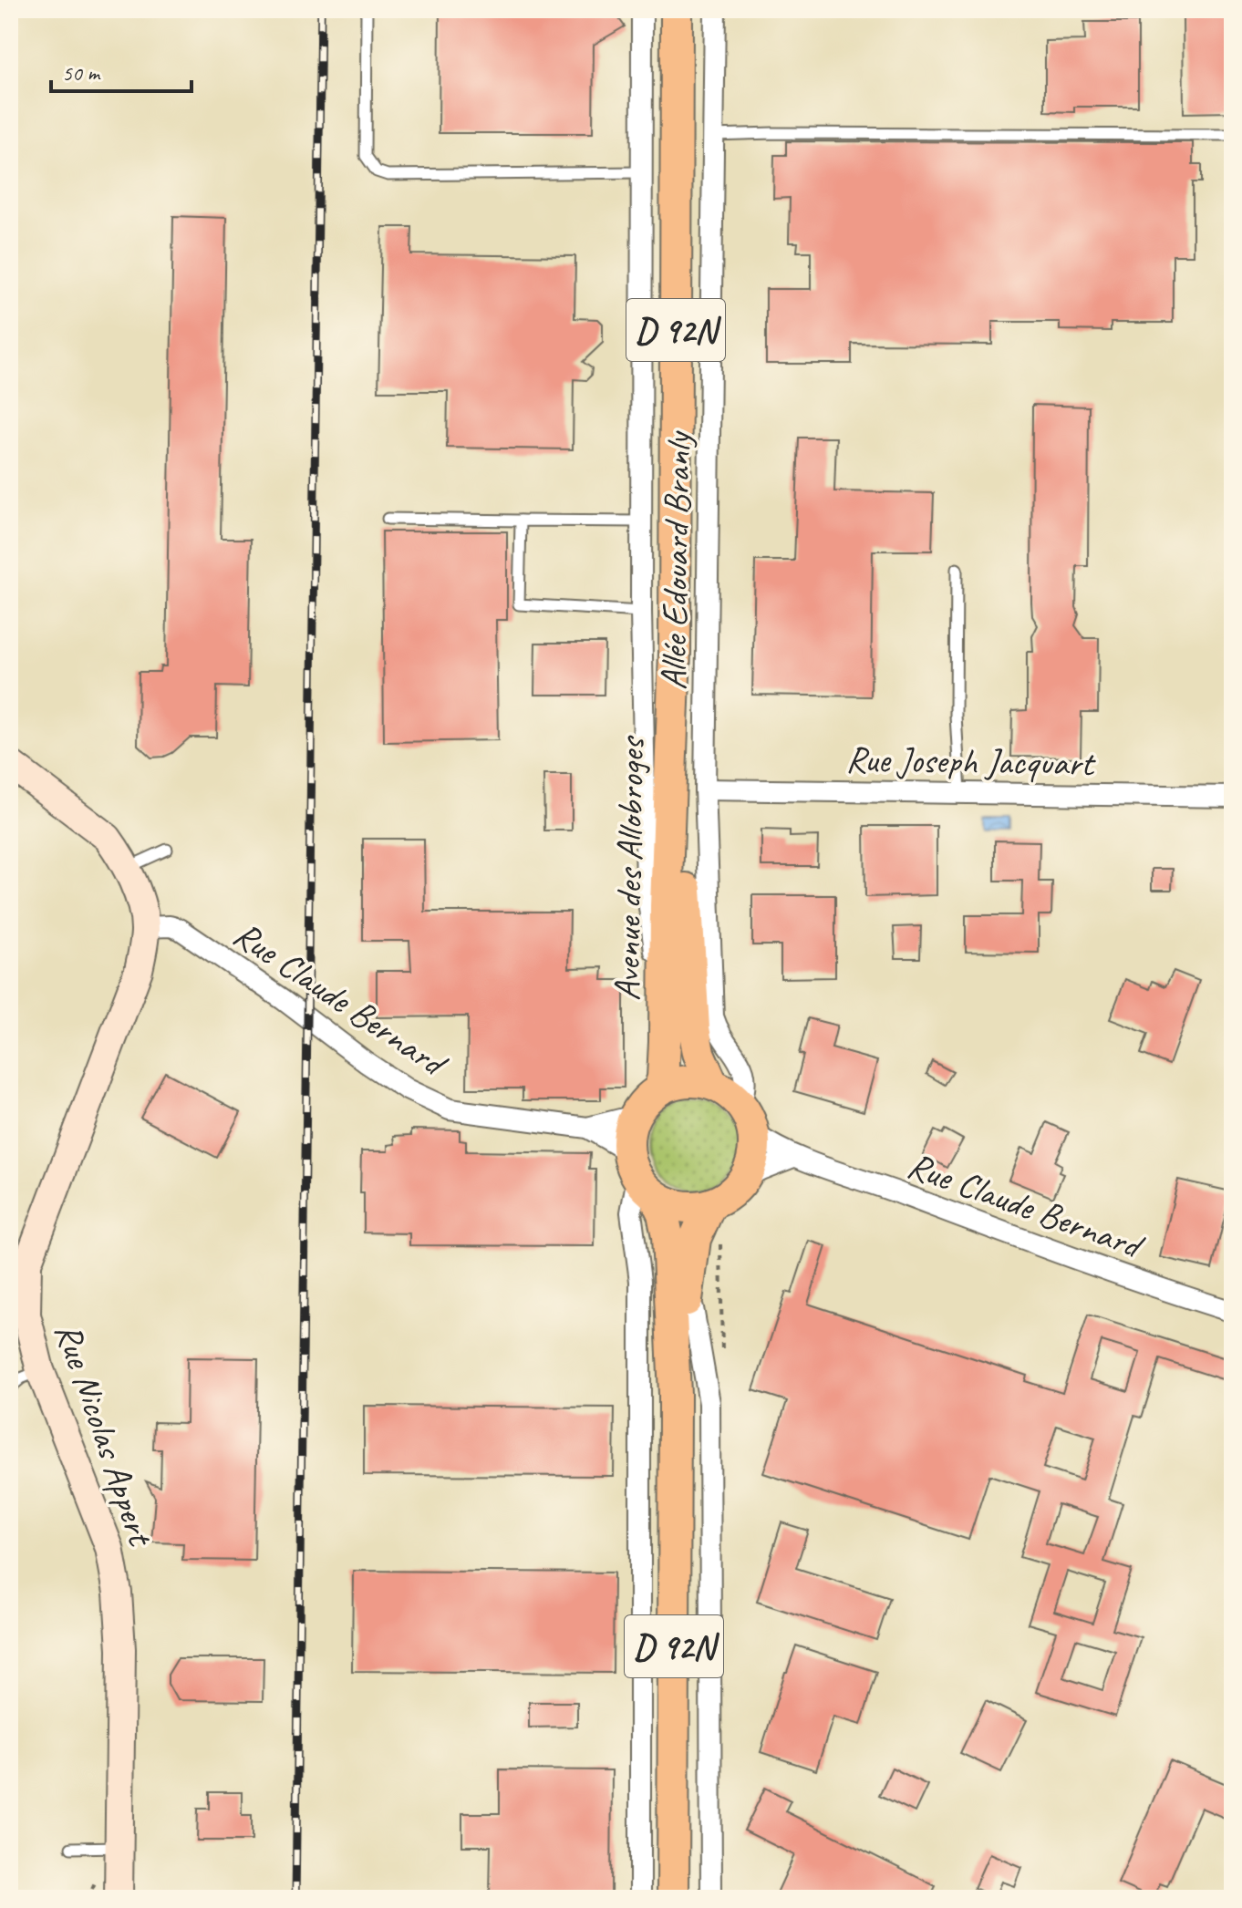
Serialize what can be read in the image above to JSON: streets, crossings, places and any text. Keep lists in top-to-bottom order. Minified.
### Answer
{"streets":{"main road":["D 92N","Avenue des Allobroges"],"street":["Allée Edouard Branly","Rue Joseph Jacquart","Rue Claude Bernard","Rue Nicolas Appert"]},"crossings":[["D 92N","Allée Edouard Branly"],["D 92N","Avenue des Allobroges"],["D 92N","Rue Claude Bernard"],["Allée Edouard Branly","Rue Joseph Jacquart"],["Allée Edouard Branly","Avenue des Allobroges"],["Allée Edouard Branly","Rue Claude Bernard"],["Avenue des Allobroges","Rue Claude Bernard"],["Rue Claude Bernard","Rue Nicolas Appert"]],"scale_bar":"50 m"}
